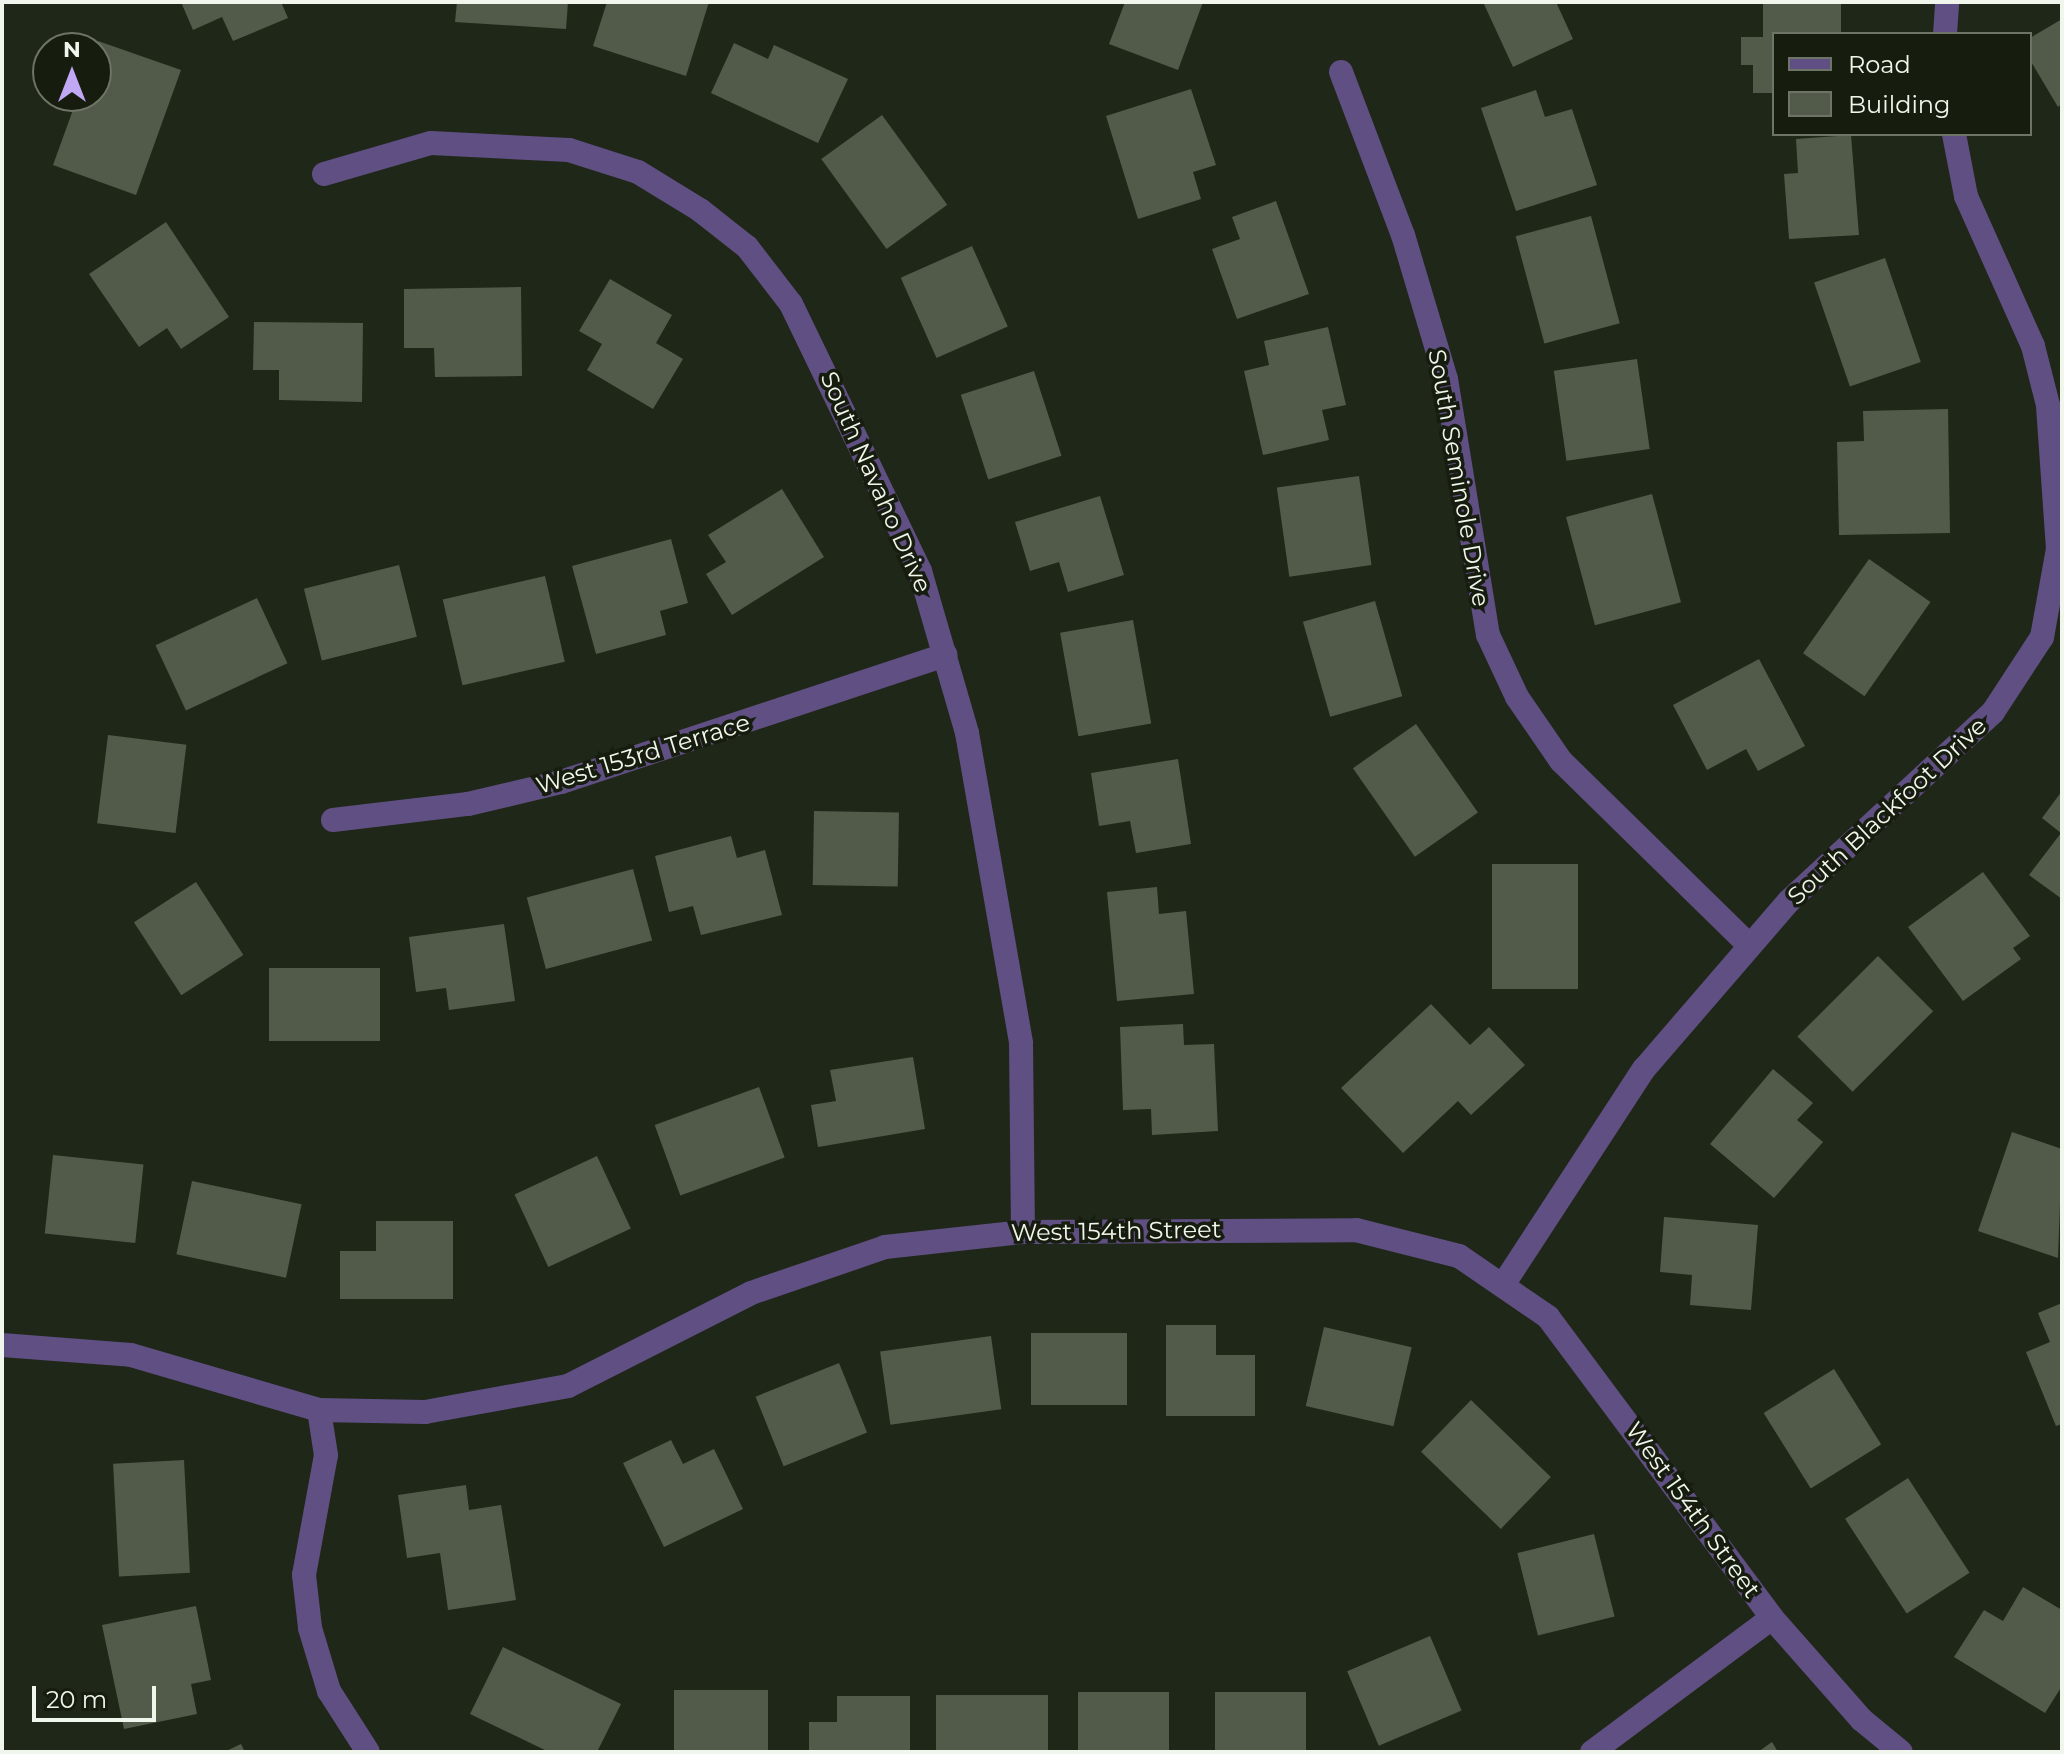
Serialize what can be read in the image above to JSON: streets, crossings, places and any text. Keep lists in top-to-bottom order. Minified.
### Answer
{"streets":{"street":["South Seminole Drive","South Navaho Drive","West 153rd Terrace","South Blackfoot Drive","West 154th Street"]},"crossings":[["South Seminole Drive","South Blackfoot Drive"],["South Navaho Drive","West 153rd Terrace"],["South Navaho Drive","West 154th Street"],["South Blackfoot Drive","West 154th Street"]],"legend":["Road","Building"],"scale_bar":"20 m","north":"top"}
